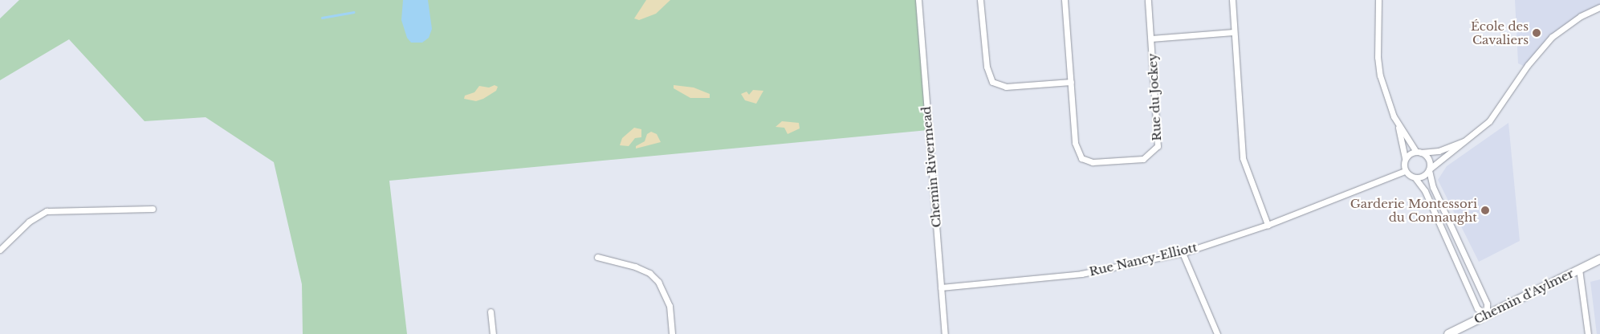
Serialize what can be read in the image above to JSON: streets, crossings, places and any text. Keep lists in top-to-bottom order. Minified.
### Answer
{"streets":{"main road":["Chemin d'Aylmer"],"street":["Rue du Jockey","Chemin Rivermead","Rue Nancy-Elliott"]},"crossings":[["Chemin Rivermead","Rue Nancy-Elliott"]],"places":["École des Cavaliers","Garderie Montessori du Connaught"]}
